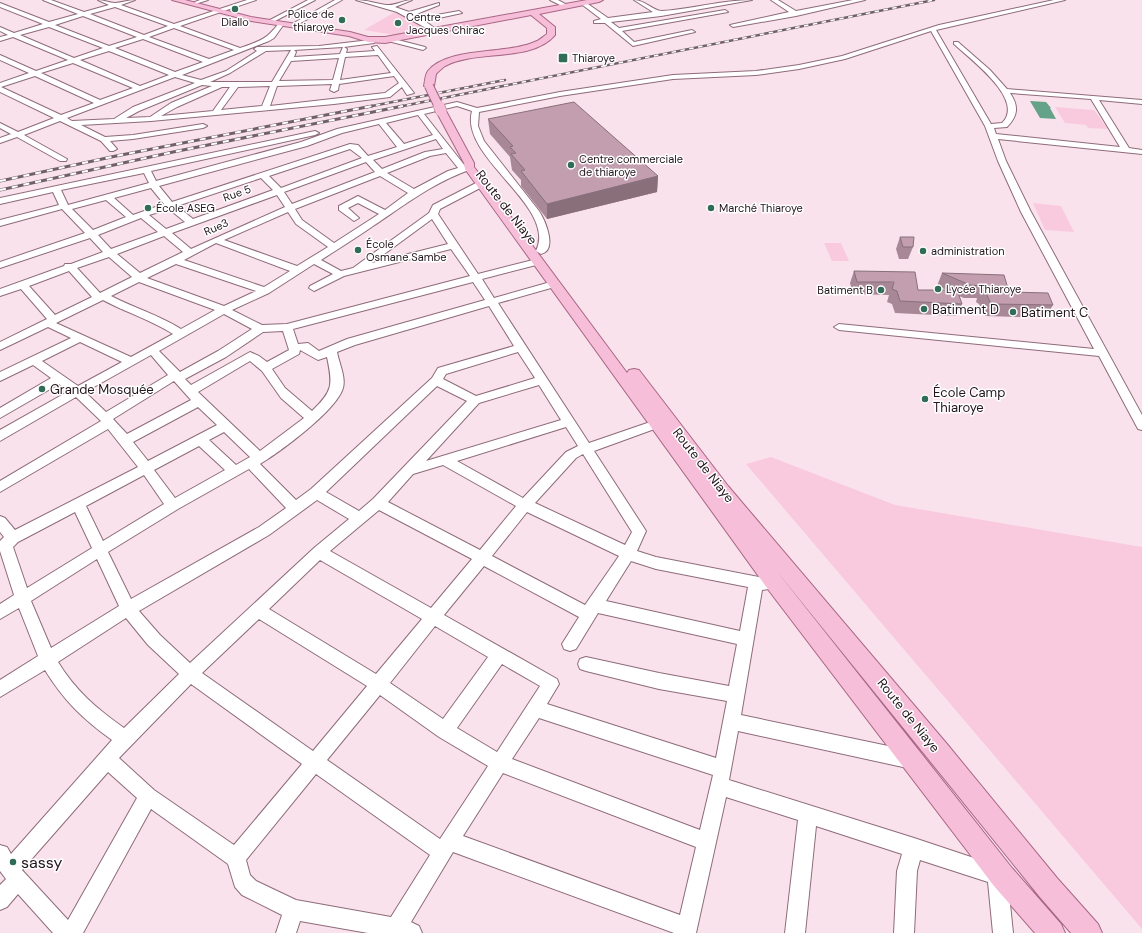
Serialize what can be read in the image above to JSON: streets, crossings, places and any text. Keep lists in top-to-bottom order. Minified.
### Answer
{"streets":{"main road":["Route de Niaye"],"street":["Rue 5","Rue3"]},"places":{"other":["Diallo","Police de thiaroye","Centre Jacques Chirac","Centre commerciale de thiaroye","École ASEG","Marché Thiaroye","École Osmane Sambe","administration","Lycée Thiaroye","Batiment B","Batiment D","Batiment C","Grande Mosquée","École Camp Thiaroye","sassy"],"transit":["Thiaroye"]}}
